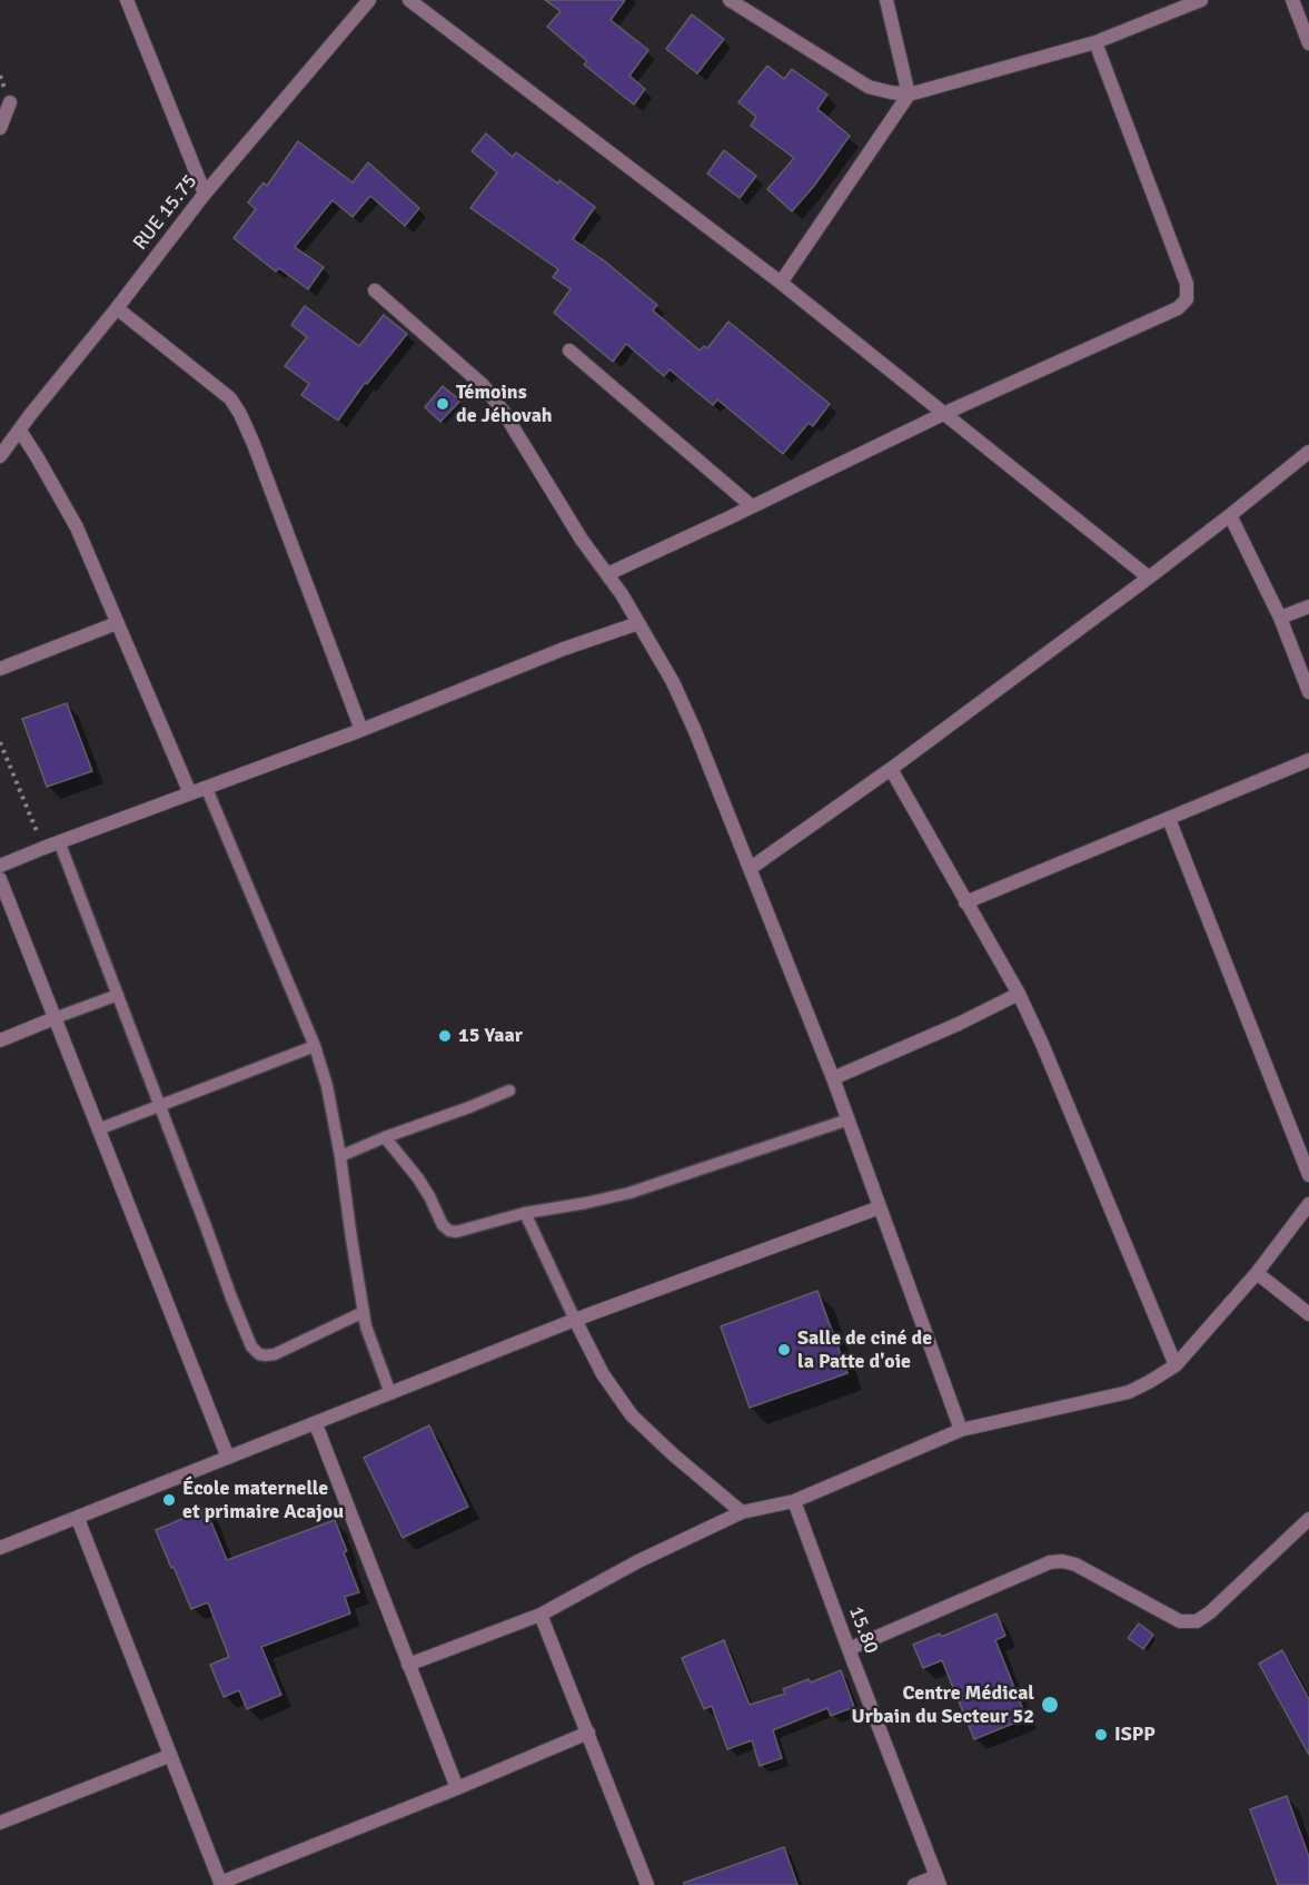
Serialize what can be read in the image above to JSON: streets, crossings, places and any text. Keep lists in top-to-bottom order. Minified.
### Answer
{"streets":{"street":["RUE 15.75","15.80"]},"places":["Témoins de Jéhovah","15 Yaar","Salle de ciné de la Patte d'oie","École maternelle et primaire Acajou","Centre Médical Urbain du Secteur 52","ISPP"]}
